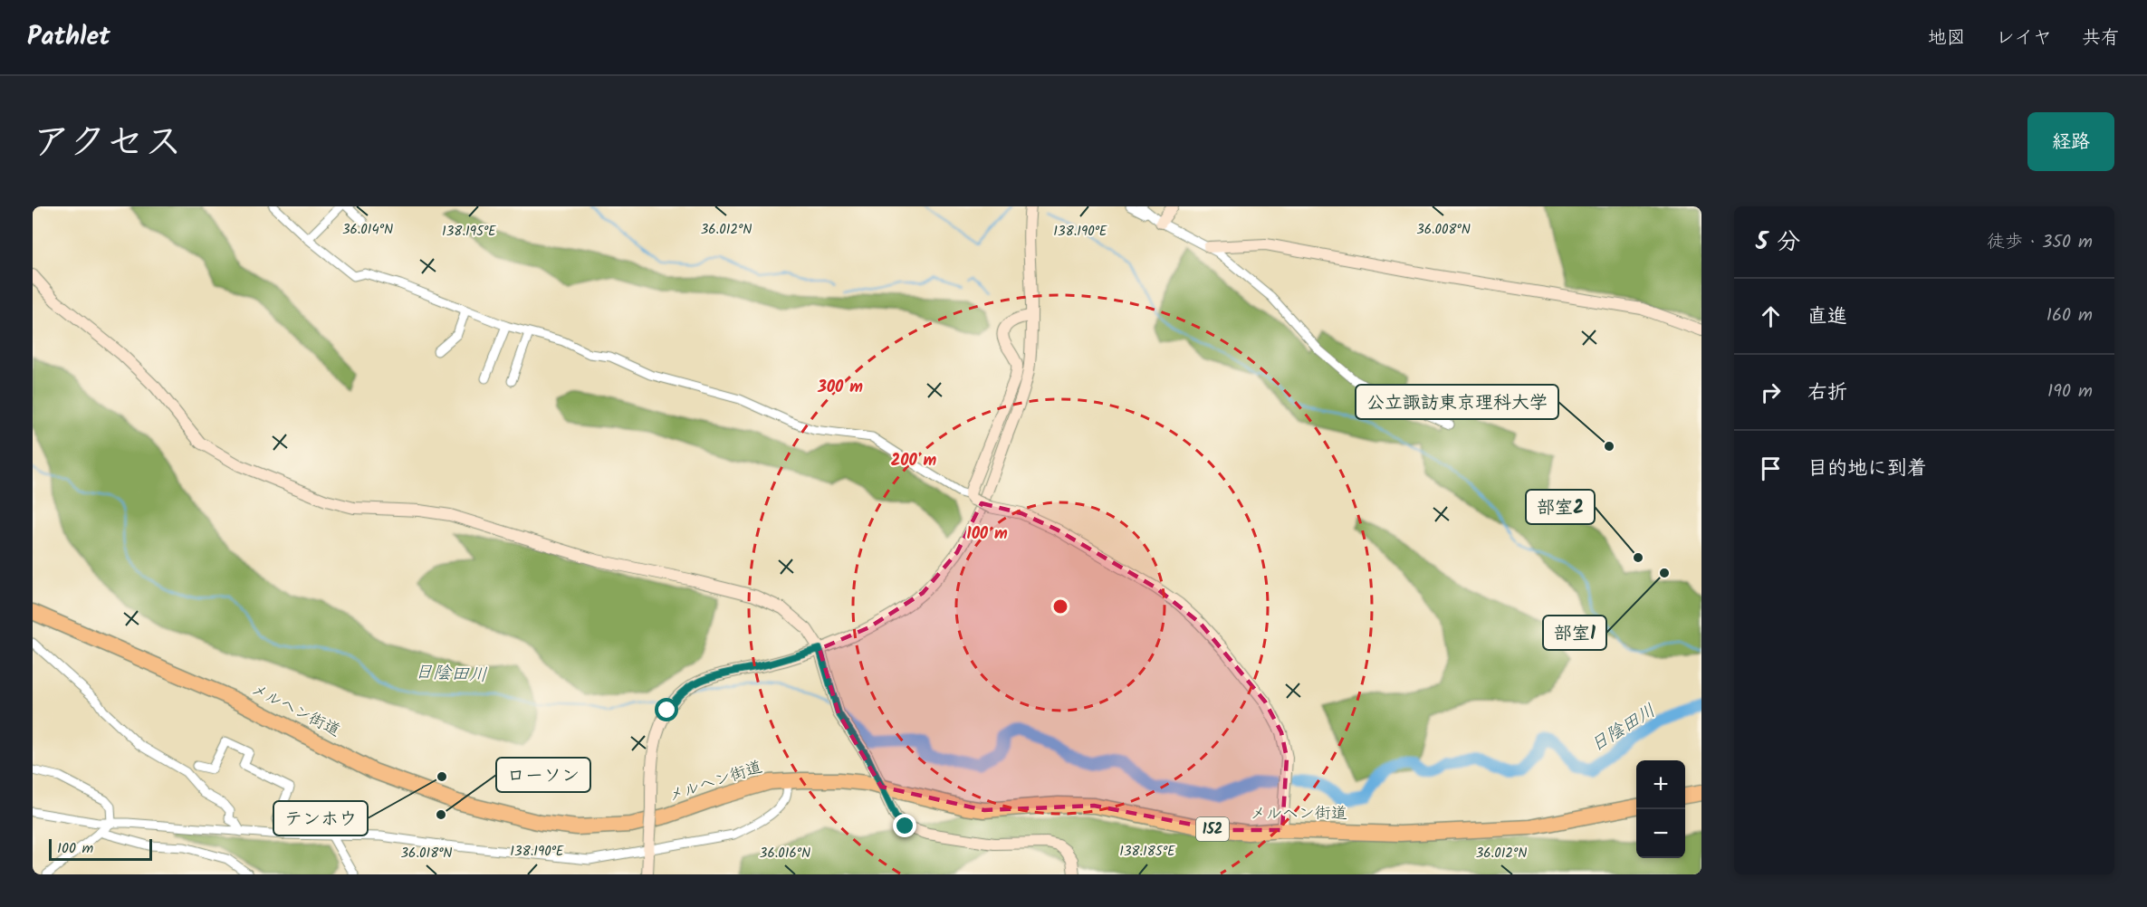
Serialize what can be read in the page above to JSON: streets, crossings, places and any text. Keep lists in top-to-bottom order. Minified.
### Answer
{"streets":{"highway":["メルヘン街道","152"]},"water":["日陰田川"],"places":["公立諏訪東京理科大学","部室2","部室1","テンホウ","ローソン"],"scale_bar":"100 m","page":{"header":"Pathlet","nav":["地図","レイヤ","共有"],"title":"アクセス","buttons":"経路","heading":["5 分","徒歩 · 350 m"],"list":[["直進","160 m"],["右折","190 m"],"目的地に到着"],"map_buttons":["+","−"],"scale":"100 m"},"coordinates":["36.014°N","36.012°N","36.008°N","138.195°E","138.190°E","138.185°E","36.018°N","36.016°N"],"rings":["300 m","200 m","100 m"]}
